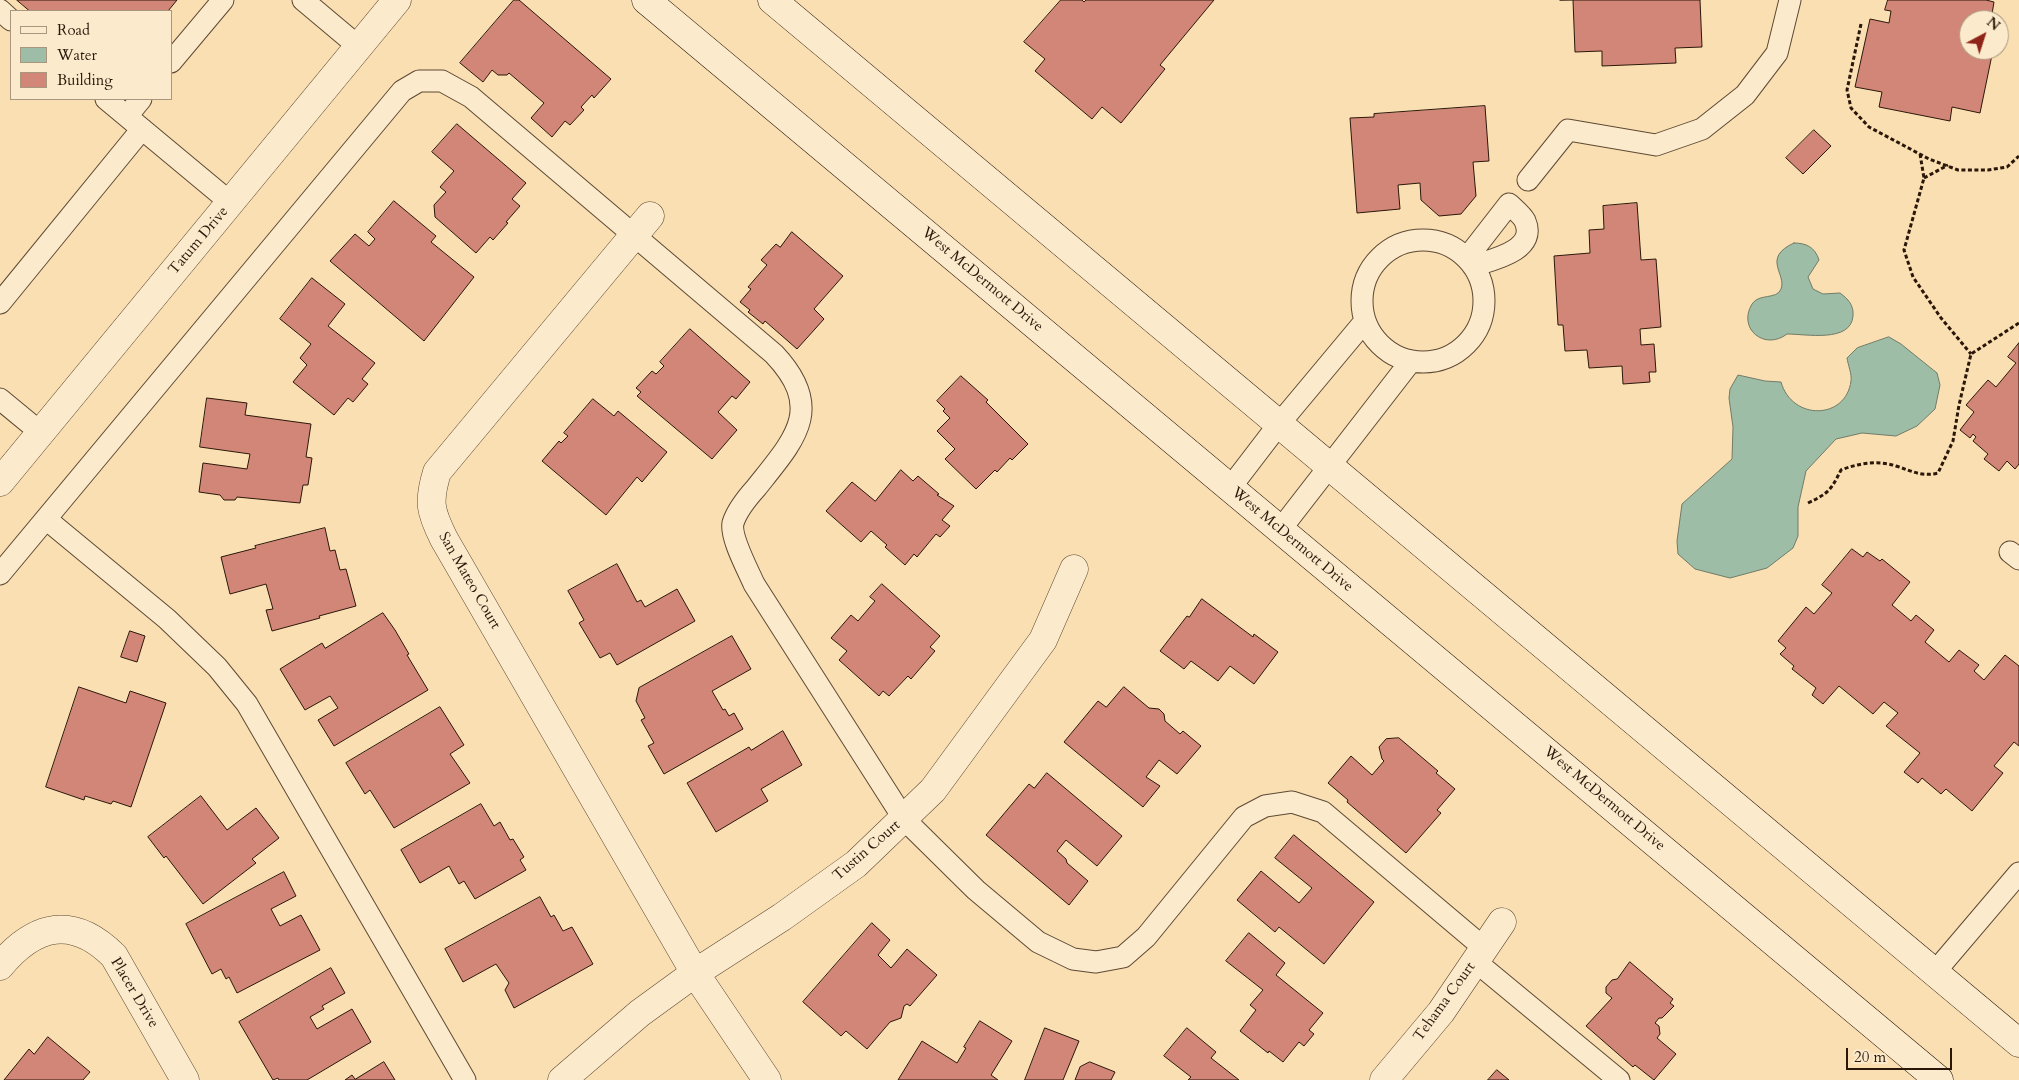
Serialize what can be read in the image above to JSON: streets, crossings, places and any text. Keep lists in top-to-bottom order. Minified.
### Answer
{"streets":{"main road":["Tatum Drive","West McDermott Drive","San Mateo Court","Tustin Court","Placer Drive","Tehama Court"]},"crossings":[["San Mateo Court","Tustin Court"]],"legend":["Road","Water","Building"],"scale_bar":"20 m","north":"top right"}
